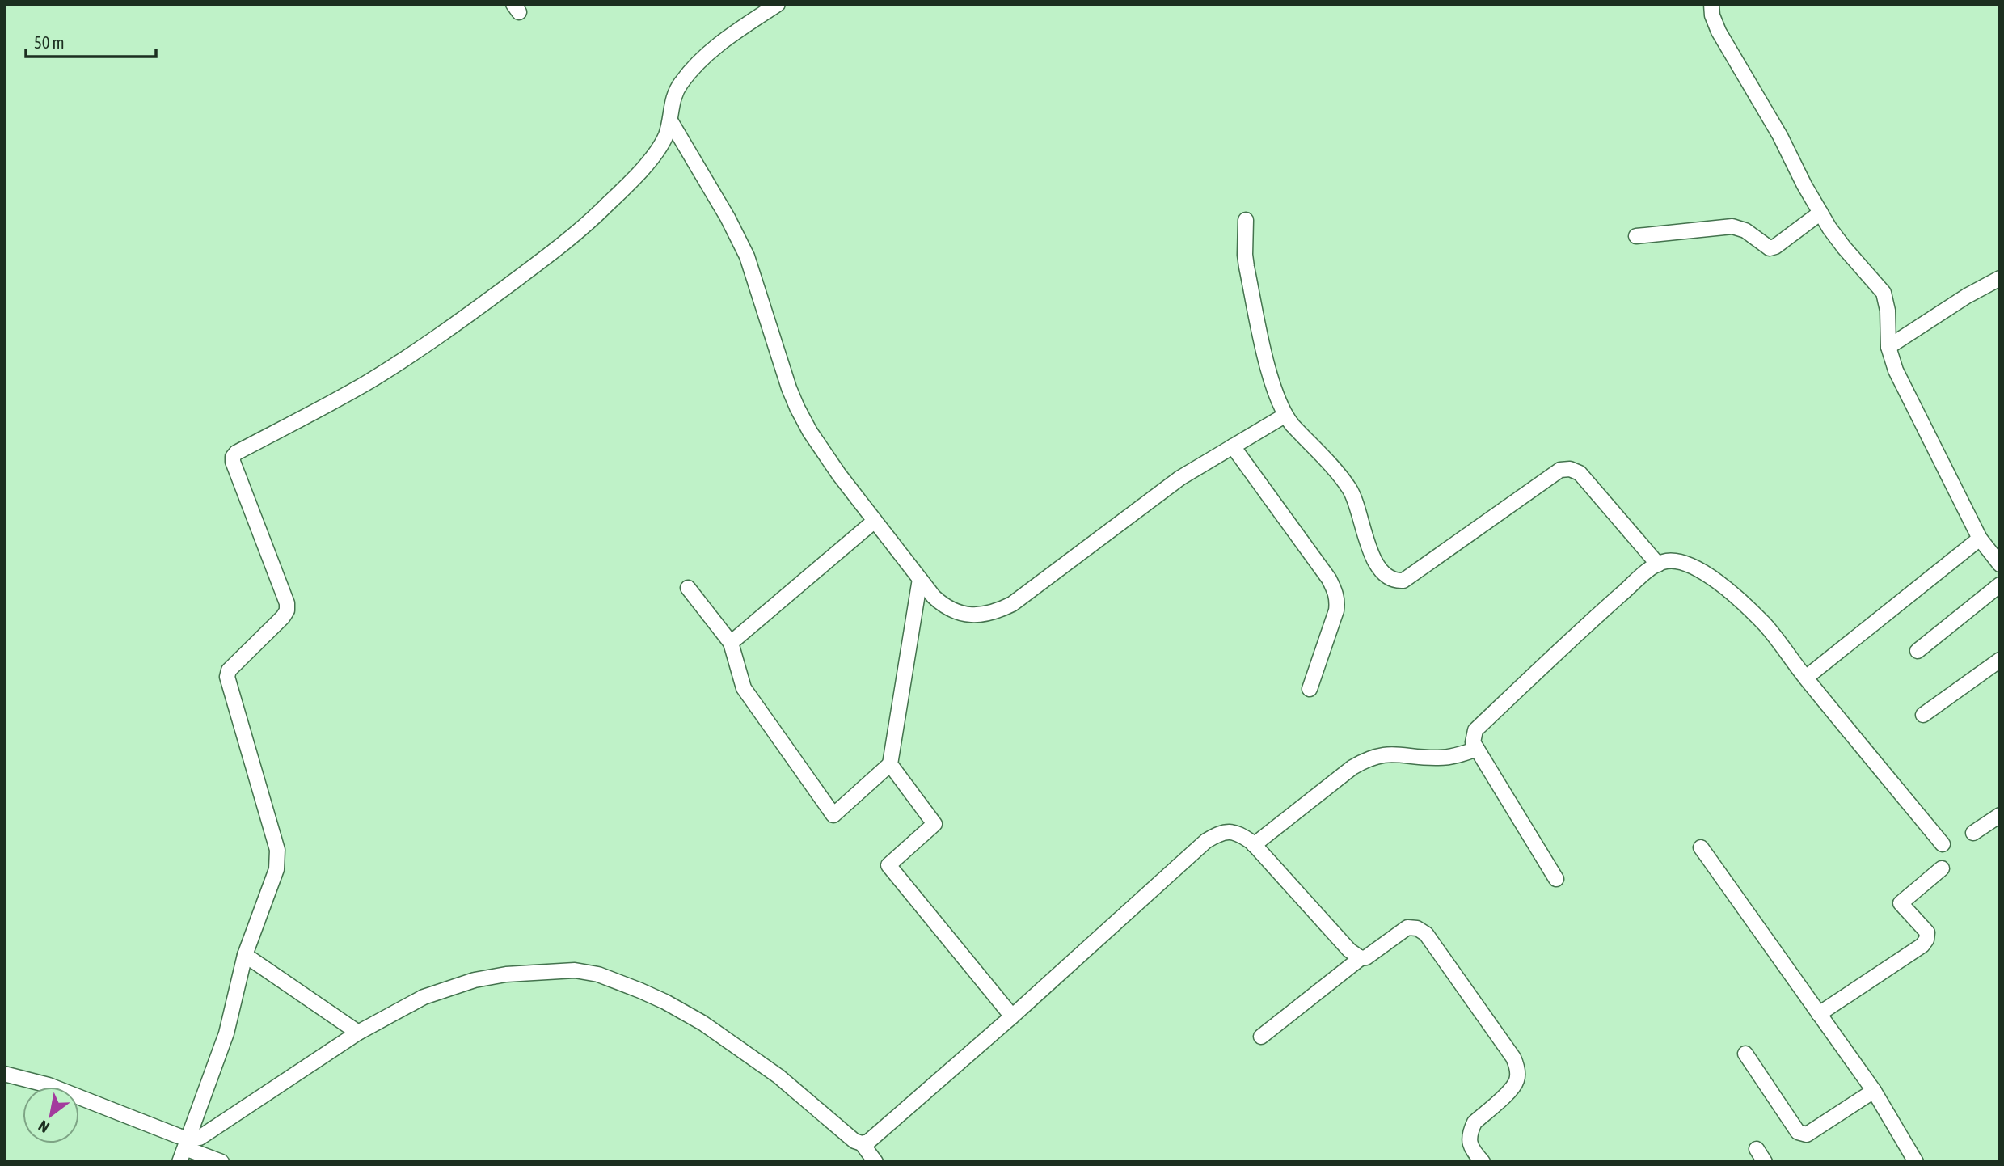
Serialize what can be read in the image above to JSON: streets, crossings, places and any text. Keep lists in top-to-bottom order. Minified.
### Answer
{"scale_bar":"50 m","north":"bottom left"}
